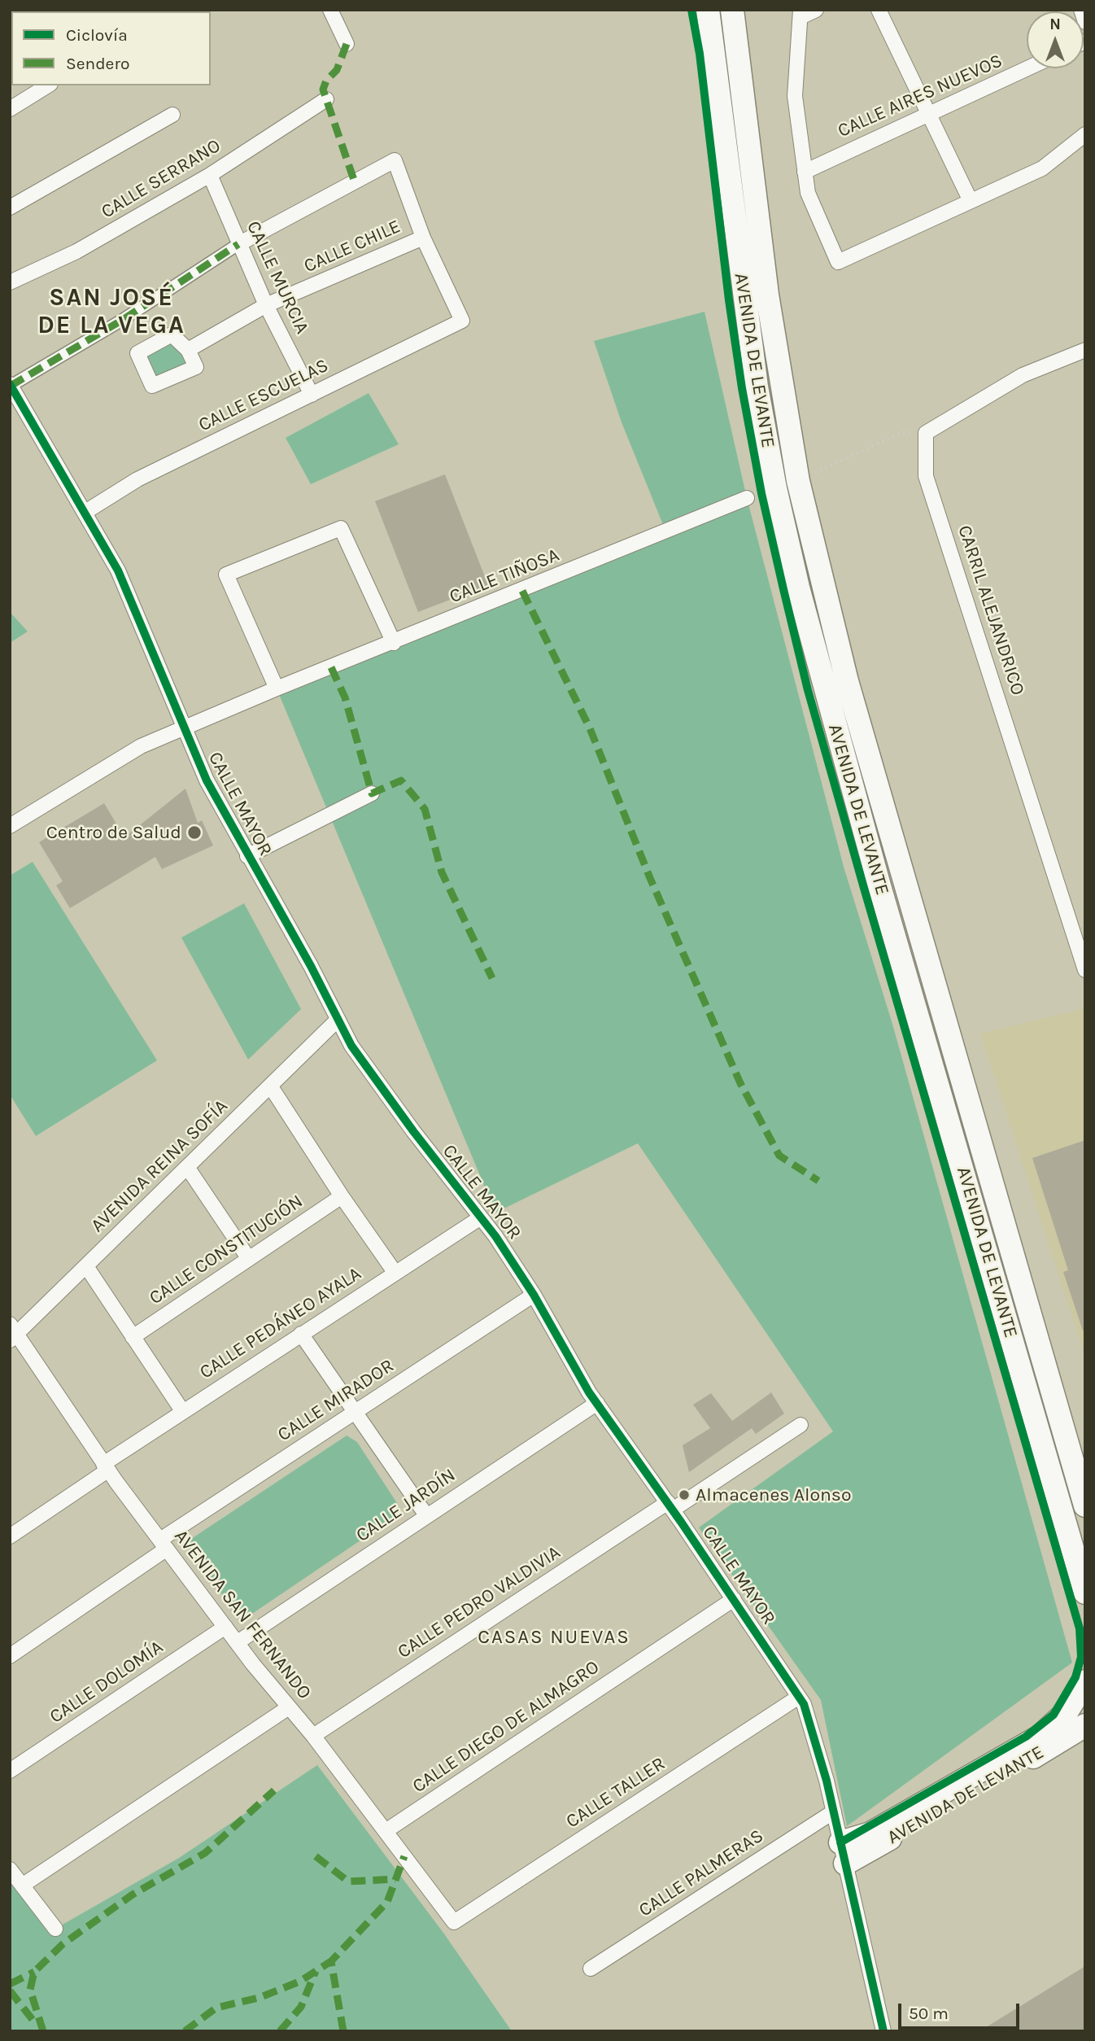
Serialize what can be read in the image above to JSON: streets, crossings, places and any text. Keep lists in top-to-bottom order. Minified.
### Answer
{"streets":{"main road":["AVENIDA DE LEVANTE"],"street":["CALLE AIRES NUEVOS","CALLE SERRANO","CALLE CHILE","CALLE MURCIA","CALLE ESCUELAS","CALLE TIÑOSA","CARRIL ALEJANDRICO","CALLE MAYOR","AVENIDA REINA SOFÍA","CALLE CONSTITUCIÓN","CALLE PEDÁNEO AYALA","CALLE MIRADOR","CALLE JARDÍN","CALLE PEDRO VALDIVIA","AVENIDA SAN FERNANDO","CALLE DOLOMÍA","CALLE DIEGO DE ALMAGRO","CALLE TALLER","CALLE PALMERAS"]},"crossings":[["CALLE SERRANO","CALLE MURCIA"],["CALLE CHILE","CALLE MURCIA"],["CALLE CHILE","CALLE ESCUELAS"],["CALLE MURCIA","CALLE ESCUELAS"],["AVENIDA DE LEVANTE","CALLE MAYOR"],["CALLE ESCUELAS","CALLE MAYOR"],["CALLE TIÑOSA","CALLE MAYOR"],["CALLE MAYOR","AVENIDA REINA SOFÍA"],["CALLE MAYOR","CALLE PEDÁNEO AYALA"],["CALLE MAYOR","CALLE MIRADOR"],["CALLE MAYOR","CALLE JARDÍN"],["CALLE MAYOR","CALLE PEDRO VALDIVIA"],["CALLE MAYOR","CALLE DIEGO DE ALMAGRO"],["CALLE MAYOR","CALLE TALLER"],["CALLE MAYOR","CALLE PALMERAS"],["AVENIDA REINA SOFÍA","AVENIDA SAN FERNANDO"],["CALLE PEDÁNEO AYALA","AVENIDA SAN FERNANDO"],["CALLE MIRADOR","AVENIDA SAN FERNANDO"],["CALLE JARDÍN","AVENIDA SAN FERNANDO"],["CALLE PEDRO VALDIVIA","AVENIDA SAN FERNANDO"],["AVENIDA SAN FERNANDO","CALLE DOLOMÍA"],["AVENIDA SAN FERNANDO","CALLE DIEGO DE ALMAGRO"],["AVENIDA SAN FERNANDO","CALLE TALLER"]],"districts":["SAN JOSÉ DE LA VEGA","CASAS NUEVAS"],"places":["Centro de Salud","Almacenes Alonso"],"legend":["Ciclovía","Sendero"],"scale_bar":"50 m","north":"top"}
